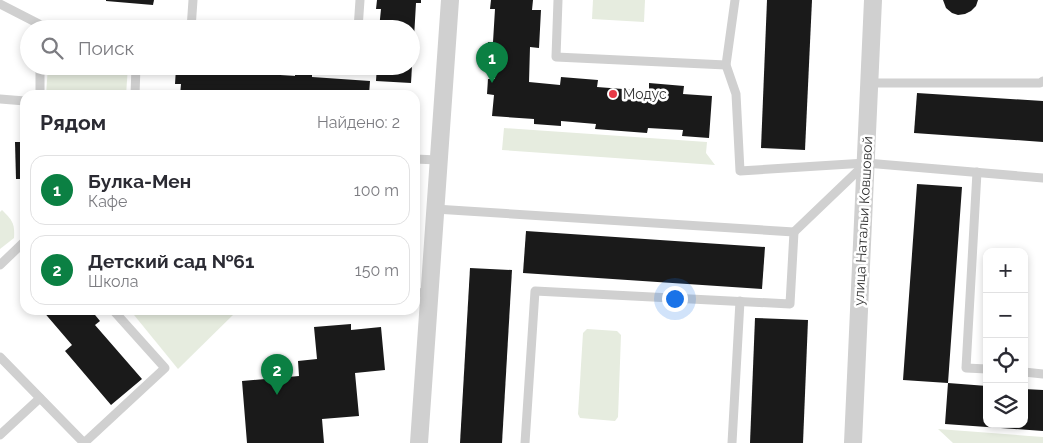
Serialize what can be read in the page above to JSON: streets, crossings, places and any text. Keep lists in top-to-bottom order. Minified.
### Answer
{"streets":{"street":["улица Натальи Ковшовой"]},"places":["Модус"],"page":{"search":"Поиск","pins":["1","2"],"heading":["Рядом","Найдено: 2"],"list":[{"mark":"1","name":"Булка-Мен","note":"Кафе","value":"100 m"},{"mark":"2","name":"Детский сад №61","note":"Школа","value":"150 m"}],"map_buttons":["+","−"]}}
